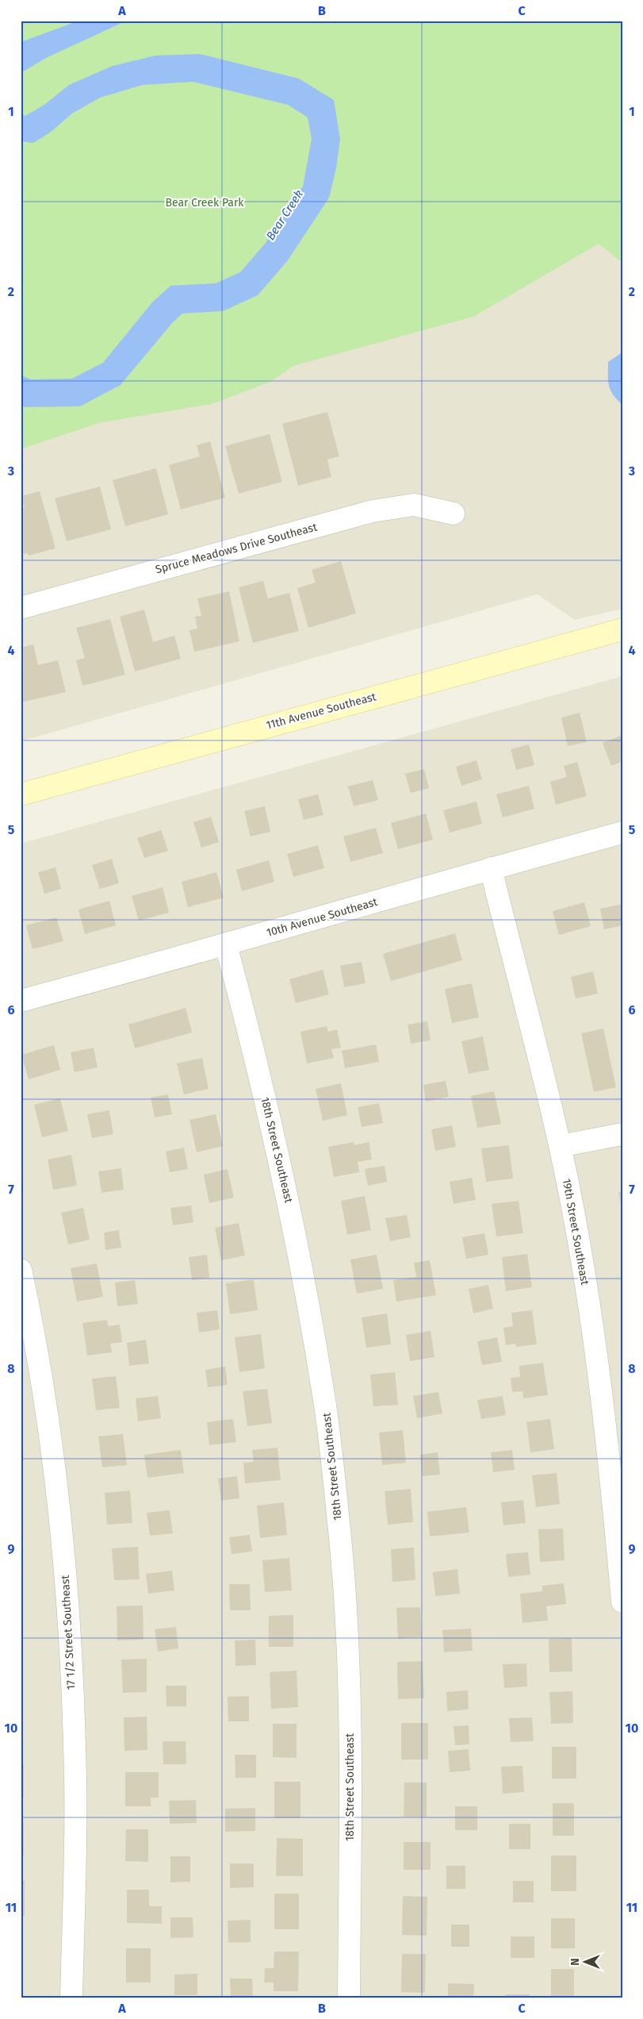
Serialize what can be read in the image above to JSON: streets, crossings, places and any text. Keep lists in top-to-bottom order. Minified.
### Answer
{"streets":{"main road":["11th Avenue Southeast"],"street":["Spruce Meadows Drive Southeast","10th Avenue Southeast","18th Street Southeast","19th Street Southeast","17 1/2 Street Southeast"]},"crossings":[["10th Avenue Southeast","18th Street Southeast"],["10th Avenue Southeast","19th Street Southeast"]],"water":["Bear Creek"],"parks":["Bear Creek Park"],"north":"left","grid":{"columns":["A","B","C"],"rows":["1","2","3","4","5","6","7","8","9","10","11"]}}
